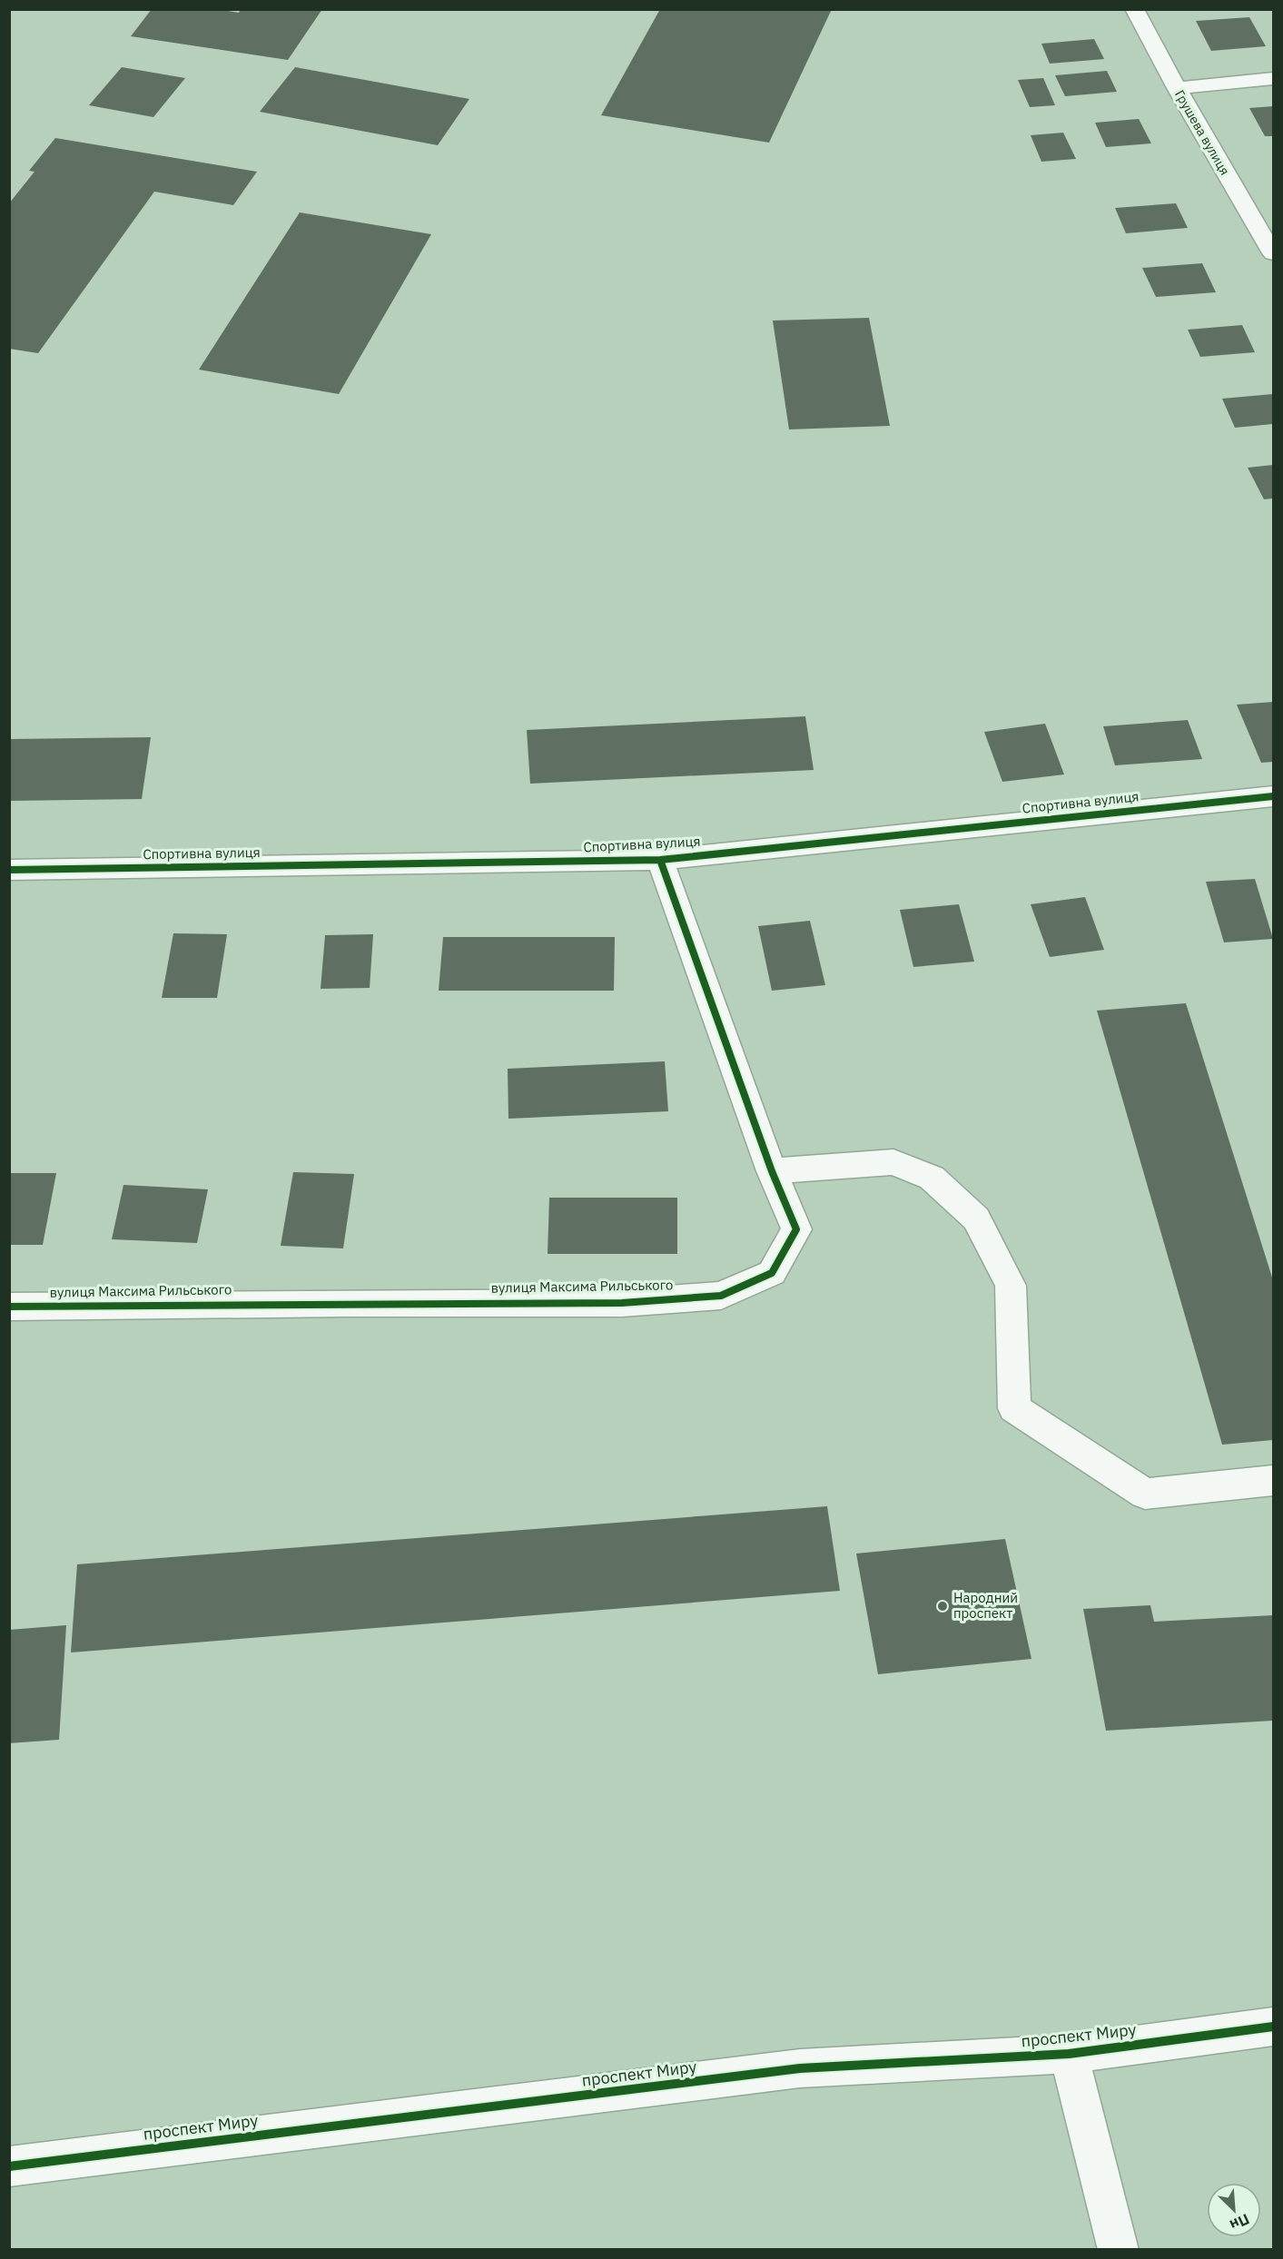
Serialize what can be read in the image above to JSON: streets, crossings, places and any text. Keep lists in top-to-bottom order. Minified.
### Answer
{"streets":{"street":["Грушева вулиця","Спортивна вулиця","вулиця Максима Рильського","проспект Миру"]},"crossings":[["Спортивна вулиця","вулиця Максима Рильського"]],"places":["Народний проспект"],"north":"bottom right"}
